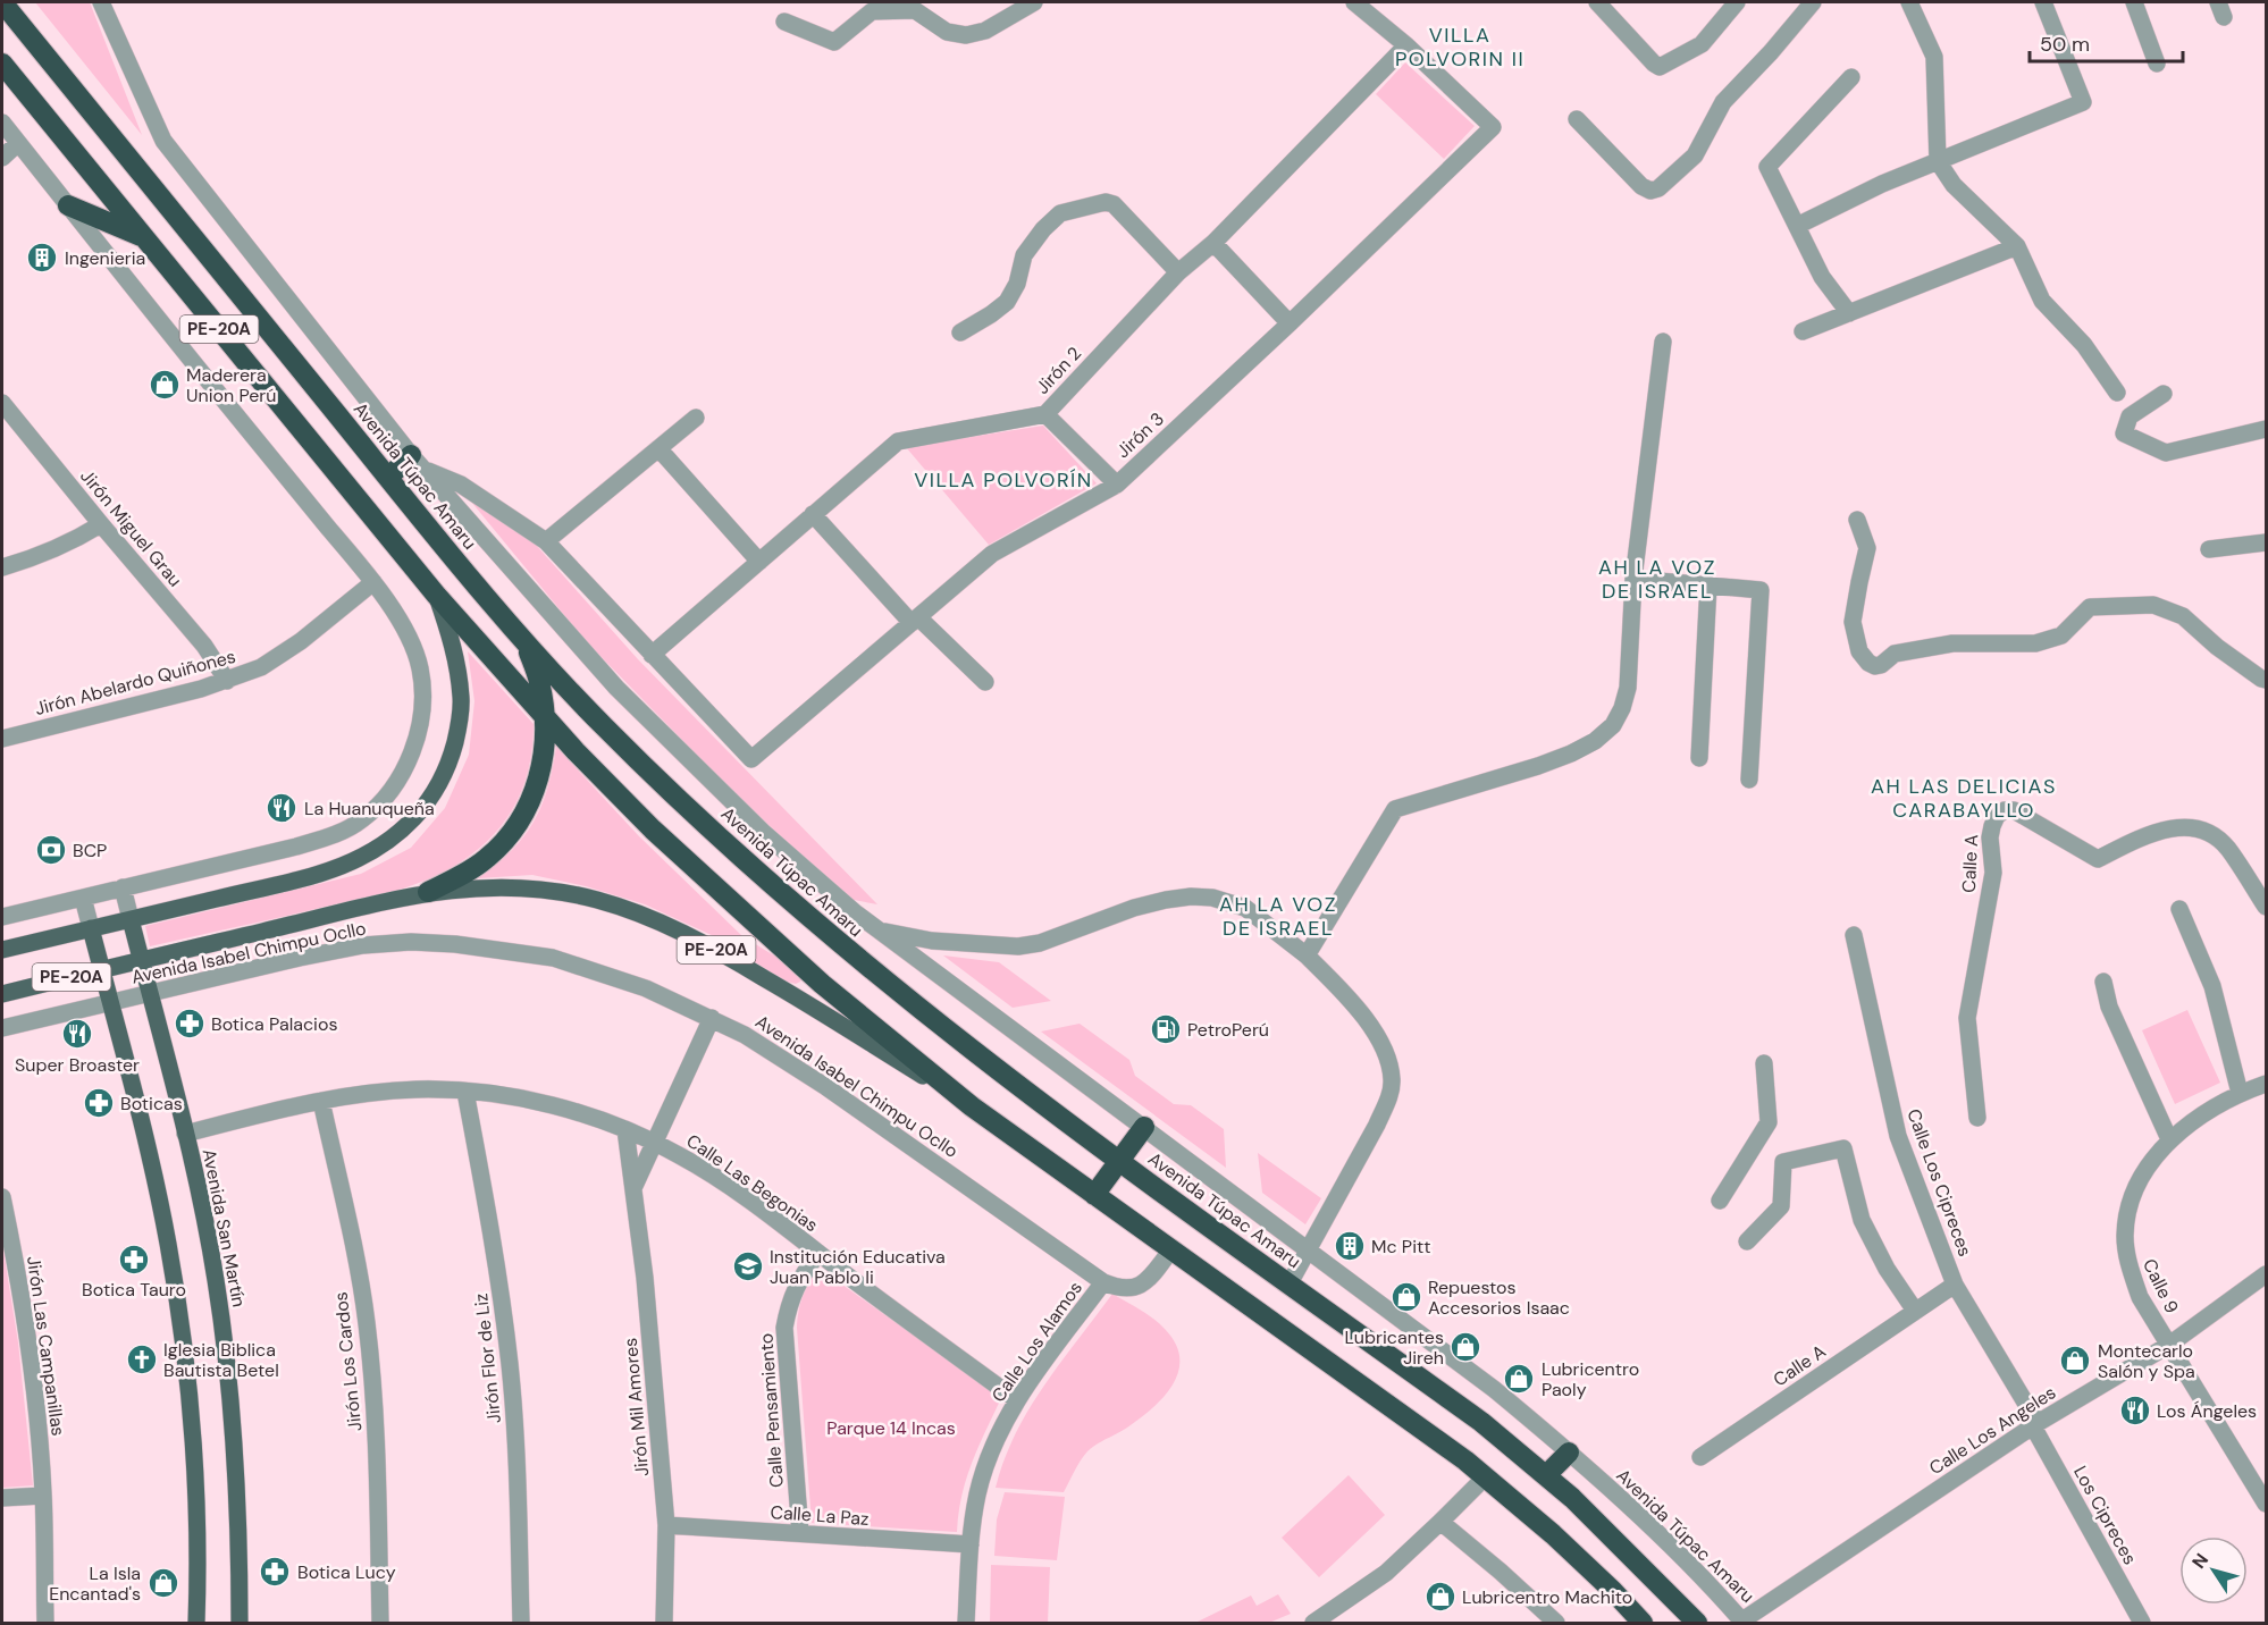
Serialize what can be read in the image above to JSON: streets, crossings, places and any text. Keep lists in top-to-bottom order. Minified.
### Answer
{"streets":{"highway":["PE-20A","Avenida Túpac Amaru"],"main road":["Avenida Isabel Chimpu Ocllo","Avenida San Martín"],"street":["Jirón 2","Jirón 3","Jirón Miguel Grau","Jirón Abelardo Quiñones","Calle A","Calle Las Begonias","Calle Los Cipreces","Calle 9","Calle Los Alamos","Jirón Las Campanillas","Jirón Flor de Liz","Jirón Los Cardos","Jirón Mil Amores","Calle Pensamiento","Calle Los Angeles","Calle La Paz","Los Cipreces"]},"crossings":[["PE-20A","Avenida Isabel Chimpu Ocllo"],["PE-20A","Avenida San Martín"],["Jirón 2","Jirón 3"],["Avenida Túpac Amaru","Calle Los Angeles"],["Jirón Miguel Grau","Jirón Abelardo Quiñones"],["Calle A","Calle Los Cipreces"],["Avenida Isabel Chimpu Ocllo","Avenida San Martín"],["Avenida Isabel Chimpu Ocllo","Calle Los Alamos"],["Calle Las Begonias","Avenida San Martín"],["Calle Las Begonias","Calle Los Alamos"],["Calle Las Begonias","Jirón Flor de Liz"],["Calle Las Begonias","Jirón Los Cardos"],["Calle Las Begonias","Jirón Mil Amores"],["Calle Las Begonias","Calle Pensamiento"],["Calle Los Cipreces","Calle Los Angeles"],["Calle Los Cipreces","Los Cipreces"],["Calle 9","Calle Los Angeles"],["Calle Los Alamos","Calle La Paz"],["Jirón Mil Amores","Calle La Paz"],["Calle Pensamiento","Calle La Paz"],["Calle Los Angeles","Los Cipreces"]],"districts":["VILLA POLVORIN II","VILLA POLVORÍN","AH LA VOZ DE ISRAEL","AH LAS DELICIAS CARABAYLLO","AH LA VOZ DE ISRAEL"],"parks":["Parque 14 Incas"],"places":{"building":["Ingenieria","Mc Pitt"],"shop":["Maderera Union Perú","Repuestos Accesorios Isaac","Lubricantes Jireh","Montecarlo Salón y Spa","Lubricentro Paoly","La Isla Encantad's","Lubricentro Machito"],"restaurant":["La Huanuqueña","Super Broaster","Los Ángeles"],"bank":["BCP"],"pharmacy":["Botica Palacios","Boticas","Botica Tauro","Botica Lucy"],"fuel station":["PetroPerú"],"school or university":["Institución Educativa Juan Pablo Ii"],"church":["Iglesia Biblica Bautista Betel"]},"scale_bar":"50 m","north":"top left"}
